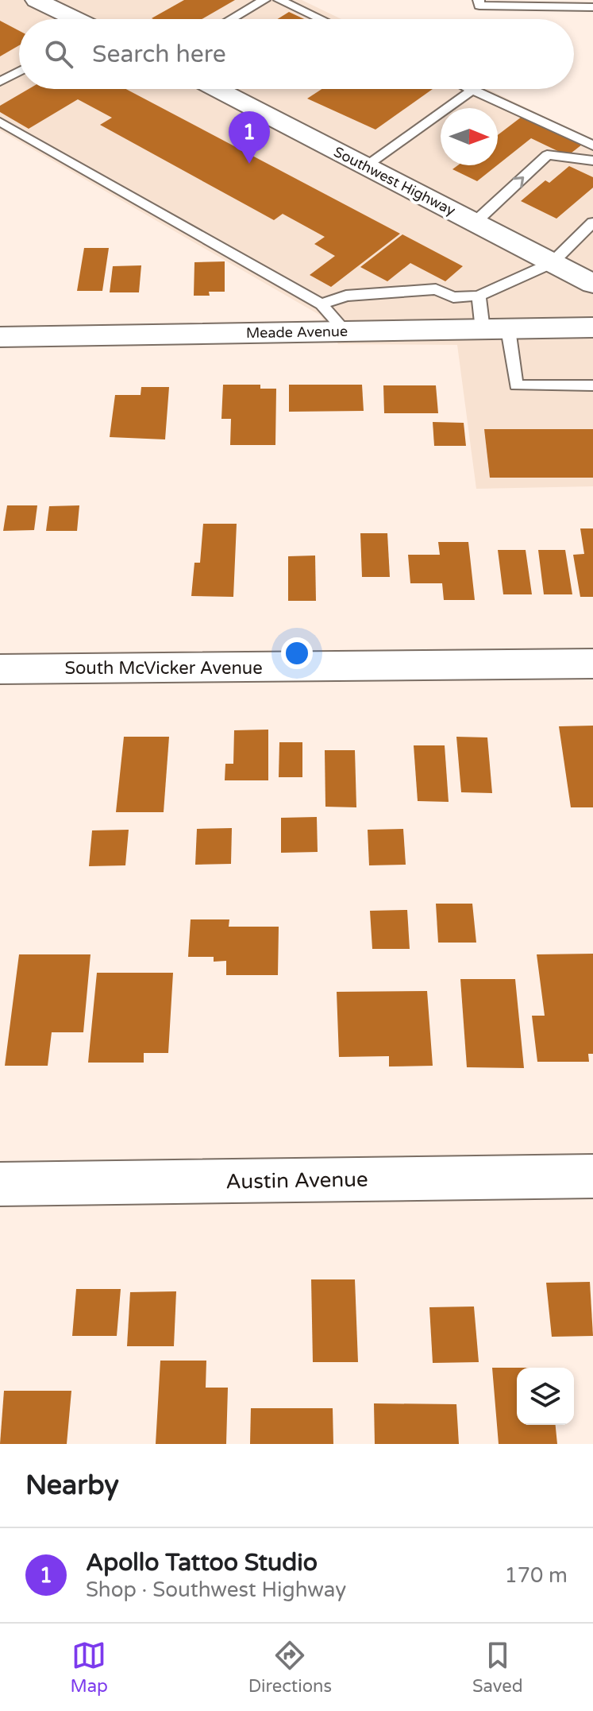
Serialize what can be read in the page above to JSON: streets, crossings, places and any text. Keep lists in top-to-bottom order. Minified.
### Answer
{"streets":{"street":["Southwest Highway","Meade Avenue","South McVicker Avenue","Austin Avenue"]},"north":"right","page":{"search":"Search here","pins":"1","heading":"Nearby","list":[{"mark":"1","name":"Apollo Tattoo Studio","note":"Shop · Southwest Highway","value":"170 m"}],"nav":["Map","Directions","Saved"]}}
